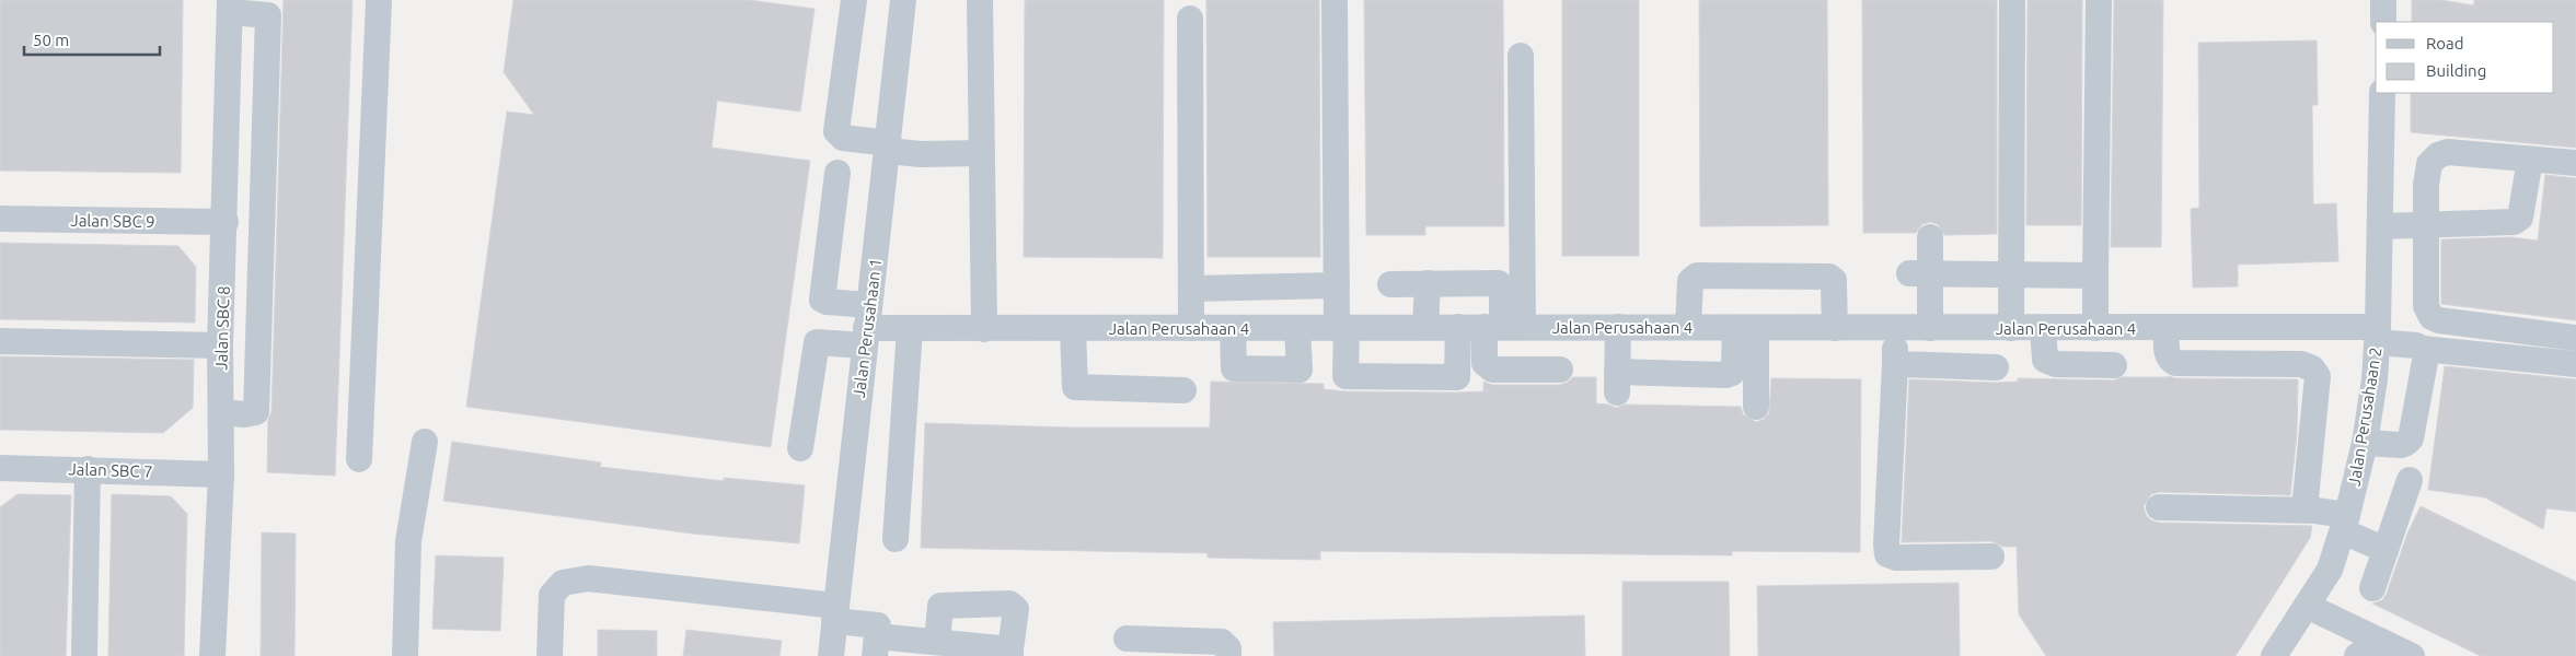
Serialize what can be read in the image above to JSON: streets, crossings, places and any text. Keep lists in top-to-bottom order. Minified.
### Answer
{"streets":{"street":["Jalan SBC 9","Jalan Perusahaan 4","Jalan SBC 8","Jalan Perusahaan 1","Jalan Perusahaan 2","Jalan SBC 7"]},"crossings":[["Jalan SBC 9","Jalan SBC 8"],["Jalan Perusahaan 4","Jalan Perusahaan 1"],["Jalan Perusahaan 4","Jalan Perusahaan 2"],["Jalan SBC 8","Jalan SBC 7"]],"legend":["Road","Building"],"scale_bar":"50 m"}
